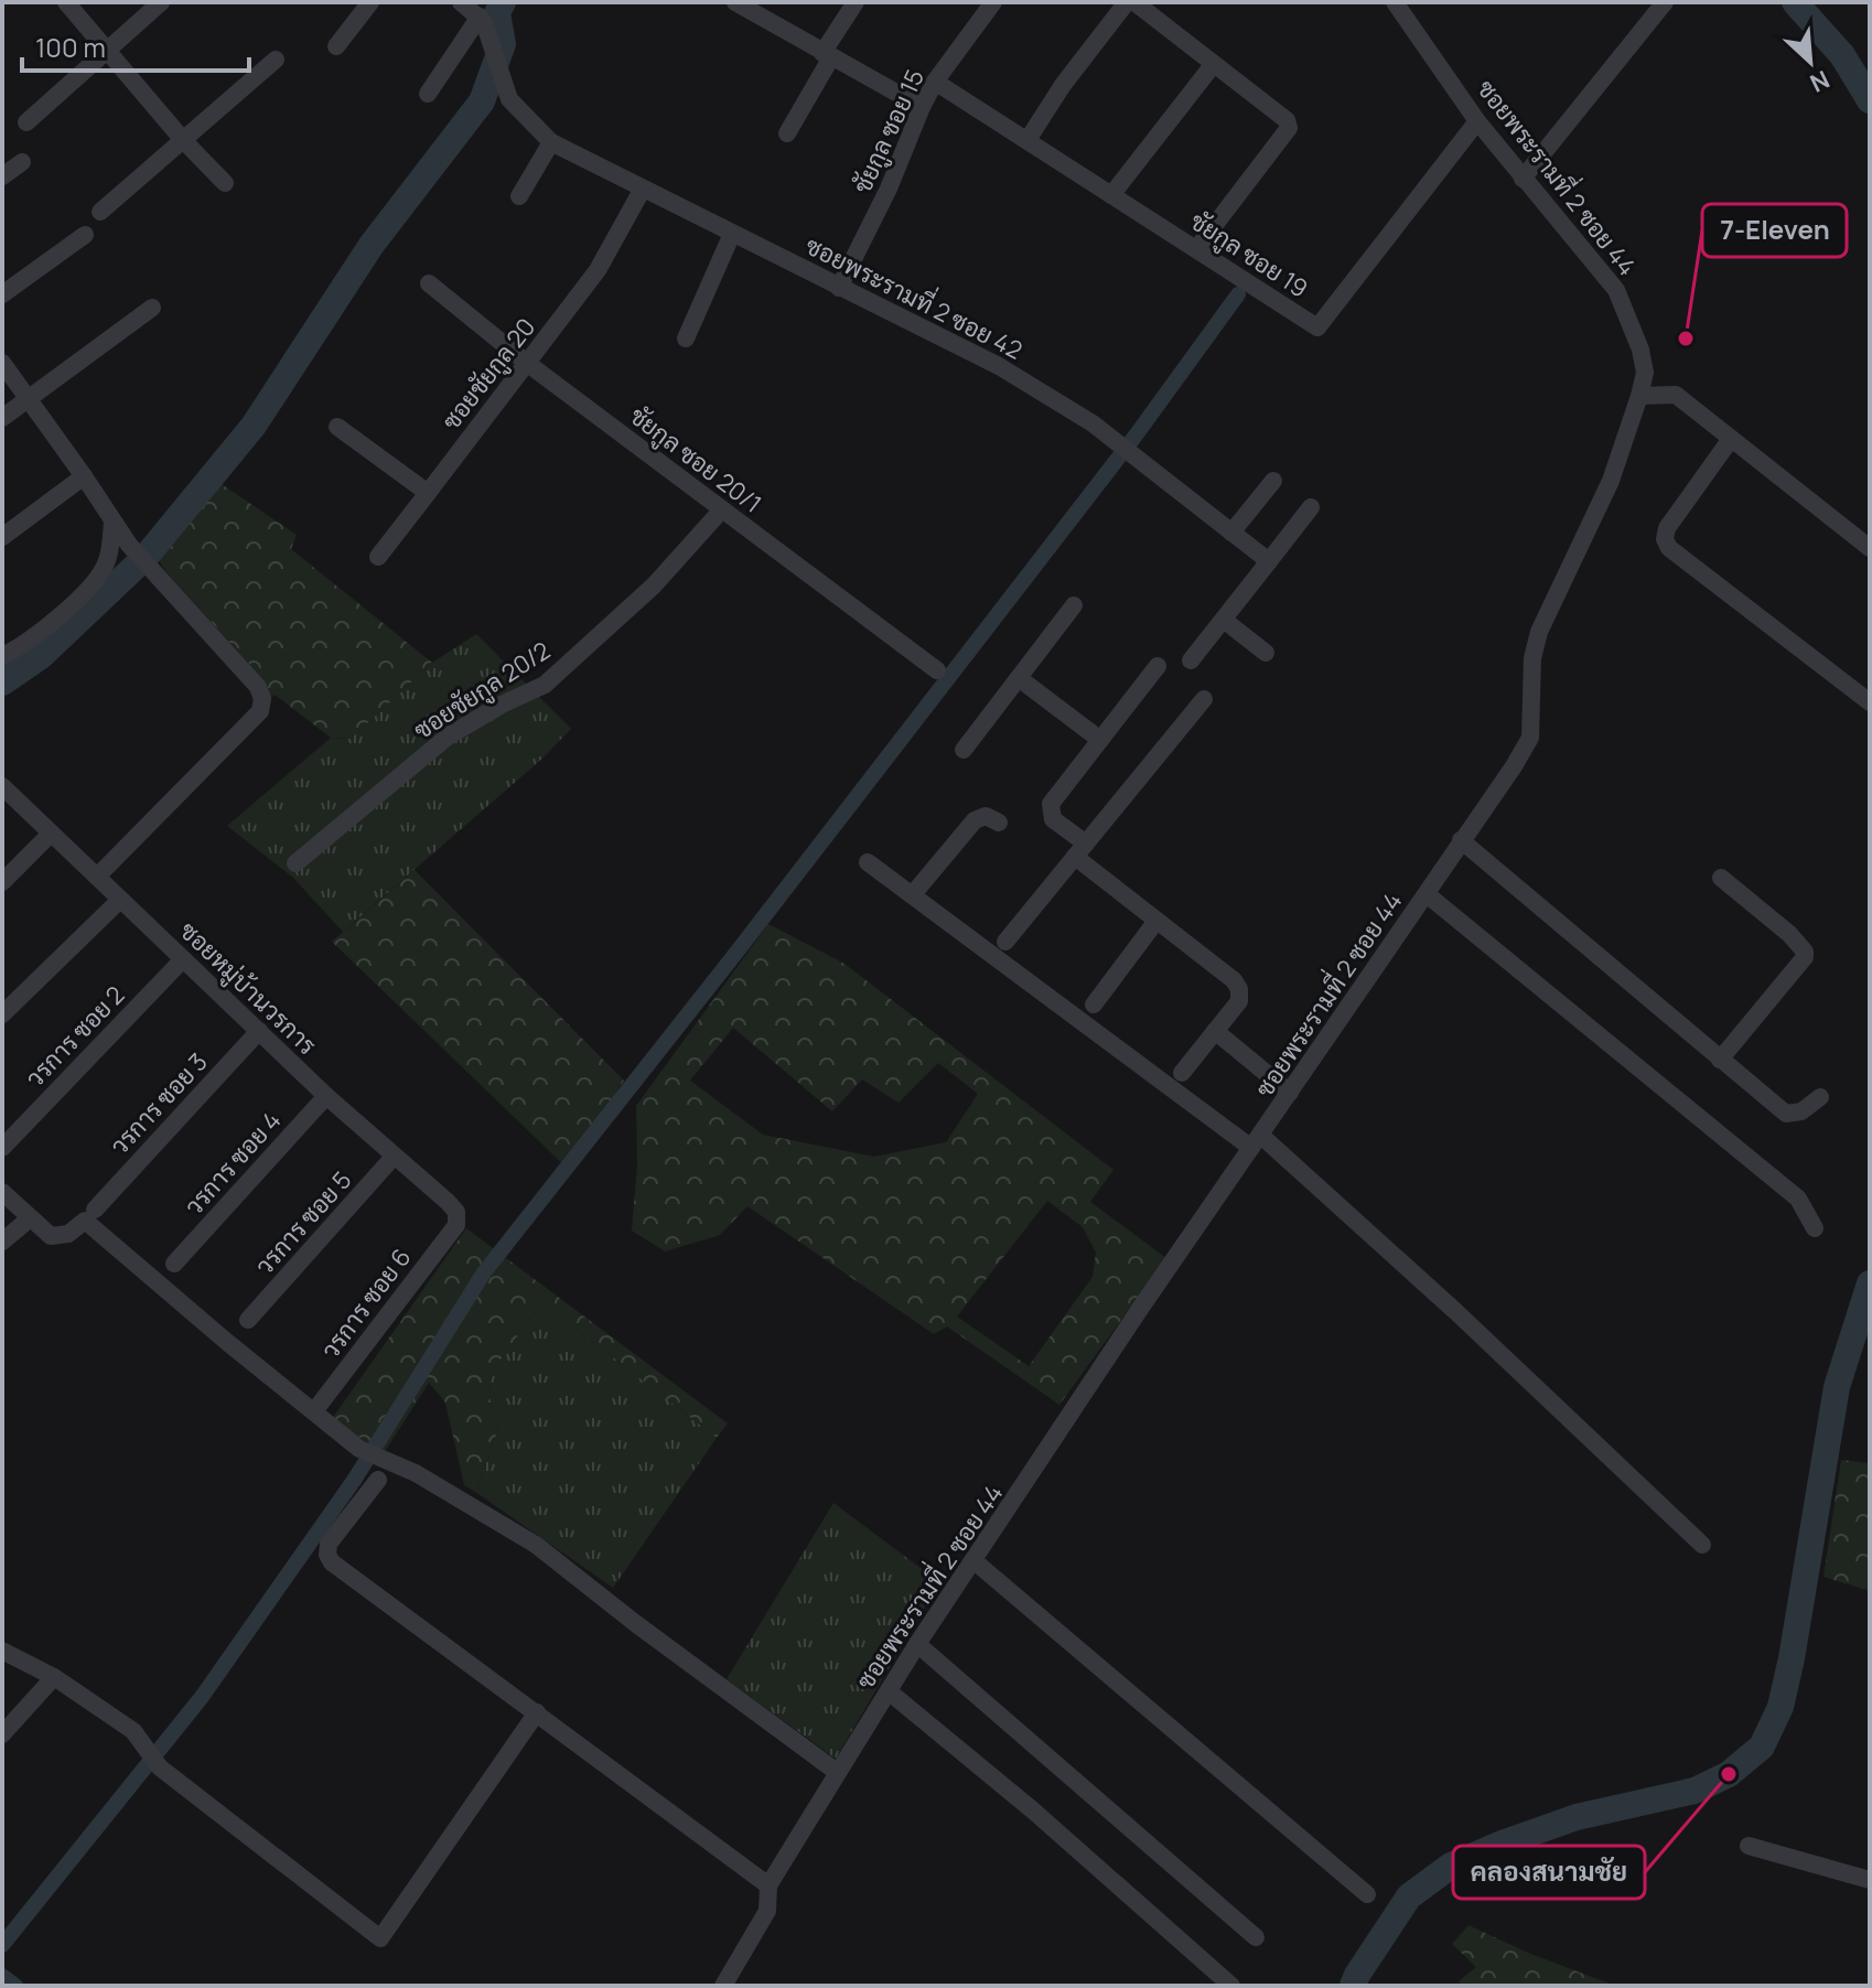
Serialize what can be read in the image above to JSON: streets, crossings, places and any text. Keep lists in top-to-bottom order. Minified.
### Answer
{"streets":{"street":["ชัยกูล ซอย 15","ซอยพระรามที่ 2 ซอย 44","ชัยกูล ซอย 19","ซอยพระรามที่ 2 ซอย 42","ซอยชัยกูล 20","ชัยกูล ซอย 20/1","ซอยชัยกูล 20/2","ซอยหมู่บ้านวรการ","วรการ ซอย 2","วรการ ซอย 3","วรการ ซอย 4","วรการ ซอย 5","วรการ ซอย 6"]},"crossings":[["ชัยกูล ซอย 15","ชัยกูล ซอย 19"],["ชัยกูล ซอย 15","ซอยพระรามที่ 2 ซอย 42"],["ซอยพระรามที่ 2 ซอย 44","ชัยกูล ซอย 19"],["ซอยพระรามที่ 2 ซอย 42","ซอยชัยกูล 20"],["ซอยชัยกูล 20","ชัยกูล ซอย 20/1"],["ชัยกูล ซอย 20/1","ซอยชัยกูล 20/2"],["ซอยหมู่บ้านวรการ","วรการ ซอย 2"],["ซอยหมู่บ้านวรการ","วรการ ซอย 3"],["ซอยหมู่บ้านวรการ","วรการ ซอย 4"],["ซอยหมู่บ้านวรการ","วรการ ซอย 5"],["ซอยหมู่บ้านวรการ","วรการ ซอย 6"]],"places":["7-Eleven","คลองสนามชัย"],"scale_bar":"100 m","north":"bottom right"}
